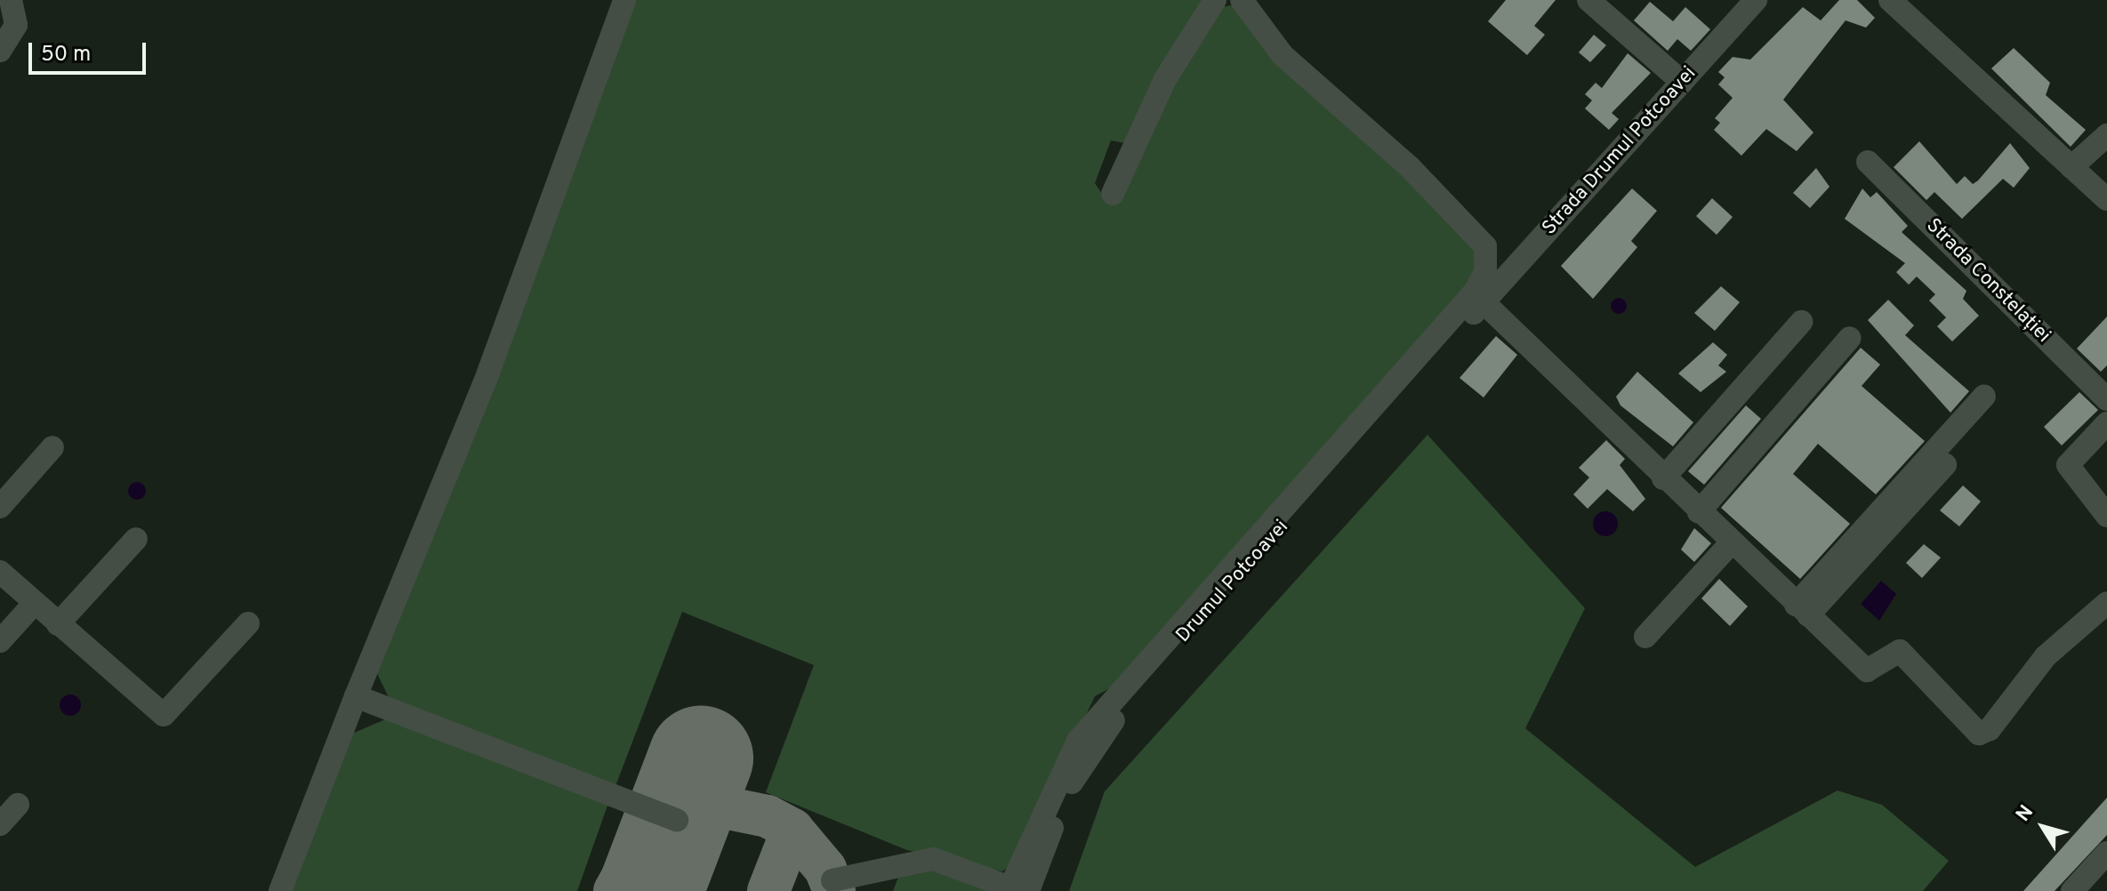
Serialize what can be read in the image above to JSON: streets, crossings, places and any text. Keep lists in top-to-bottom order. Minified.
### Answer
{"streets":{"street":["Strada Drumul Potcoavei","Strada Constelației","Drumul Potcoavei"]},"crossings":[["Strada Drumul Potcoavei","Drumul Potcoavei"]],"scale_bar":"50 m","north":"top left"}
